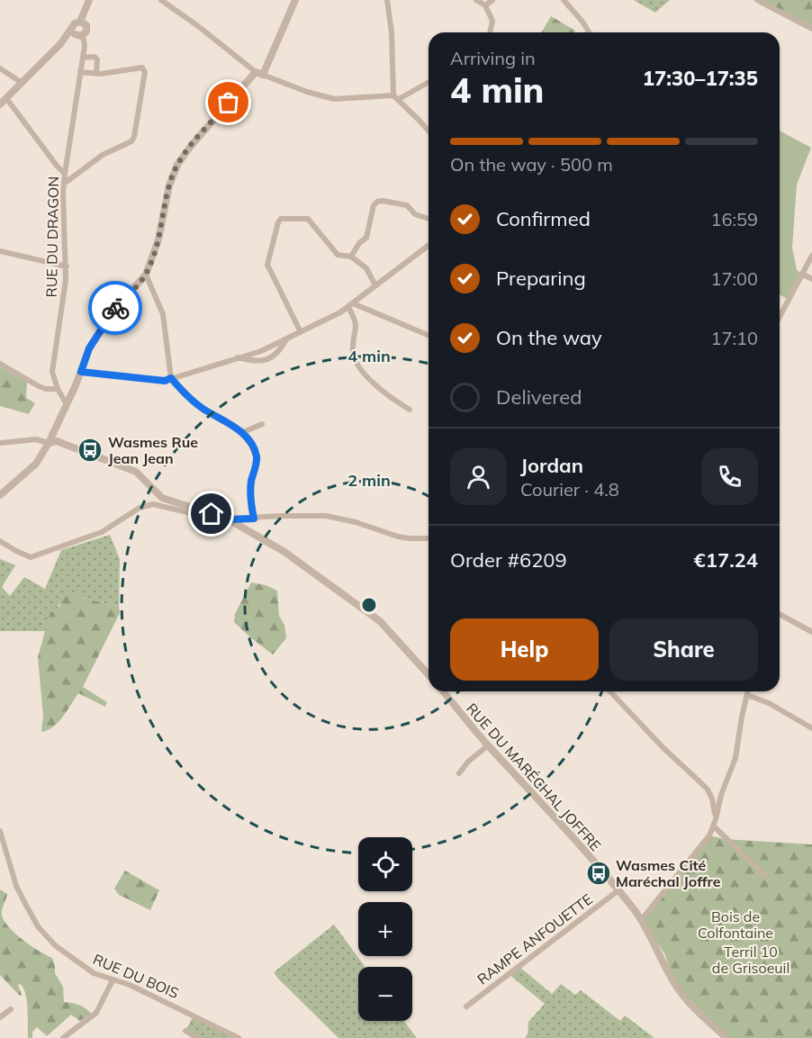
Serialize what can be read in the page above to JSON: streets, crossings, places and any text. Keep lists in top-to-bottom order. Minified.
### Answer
{"streets":{"street":["RUE DU DRAGON","RUE DU MARÉCHAL JOFFRE","RAMPE ANFOUETTE","RUE DU BOIS"]},"crossings":[["RUE DU MARÉCHAL JOFFRE","RAMPE ANFOUETTE"]],"parks":["Bois de Colfontaine","Terril 10 de Grisoeuil"],"places":{"bus stop":["Wasmes Rue Jean Jean","Wasmes Cité Maréchal Joffre"]},"page":{"heading":["4 min","Arriving in","17:30–17:35"],"panel":["Jordan","Courier · 4.8","Order #6209","€17.24"],"bar":"On the way · 500 m","list":[["Confirmed","16:59"],["Preparing","17:00"],["On the way","17:10"],"Delivered"],"buttons":["Help","Share"],"map_buttons":["+","−"]},"rings":["4 min","2 min"]}
